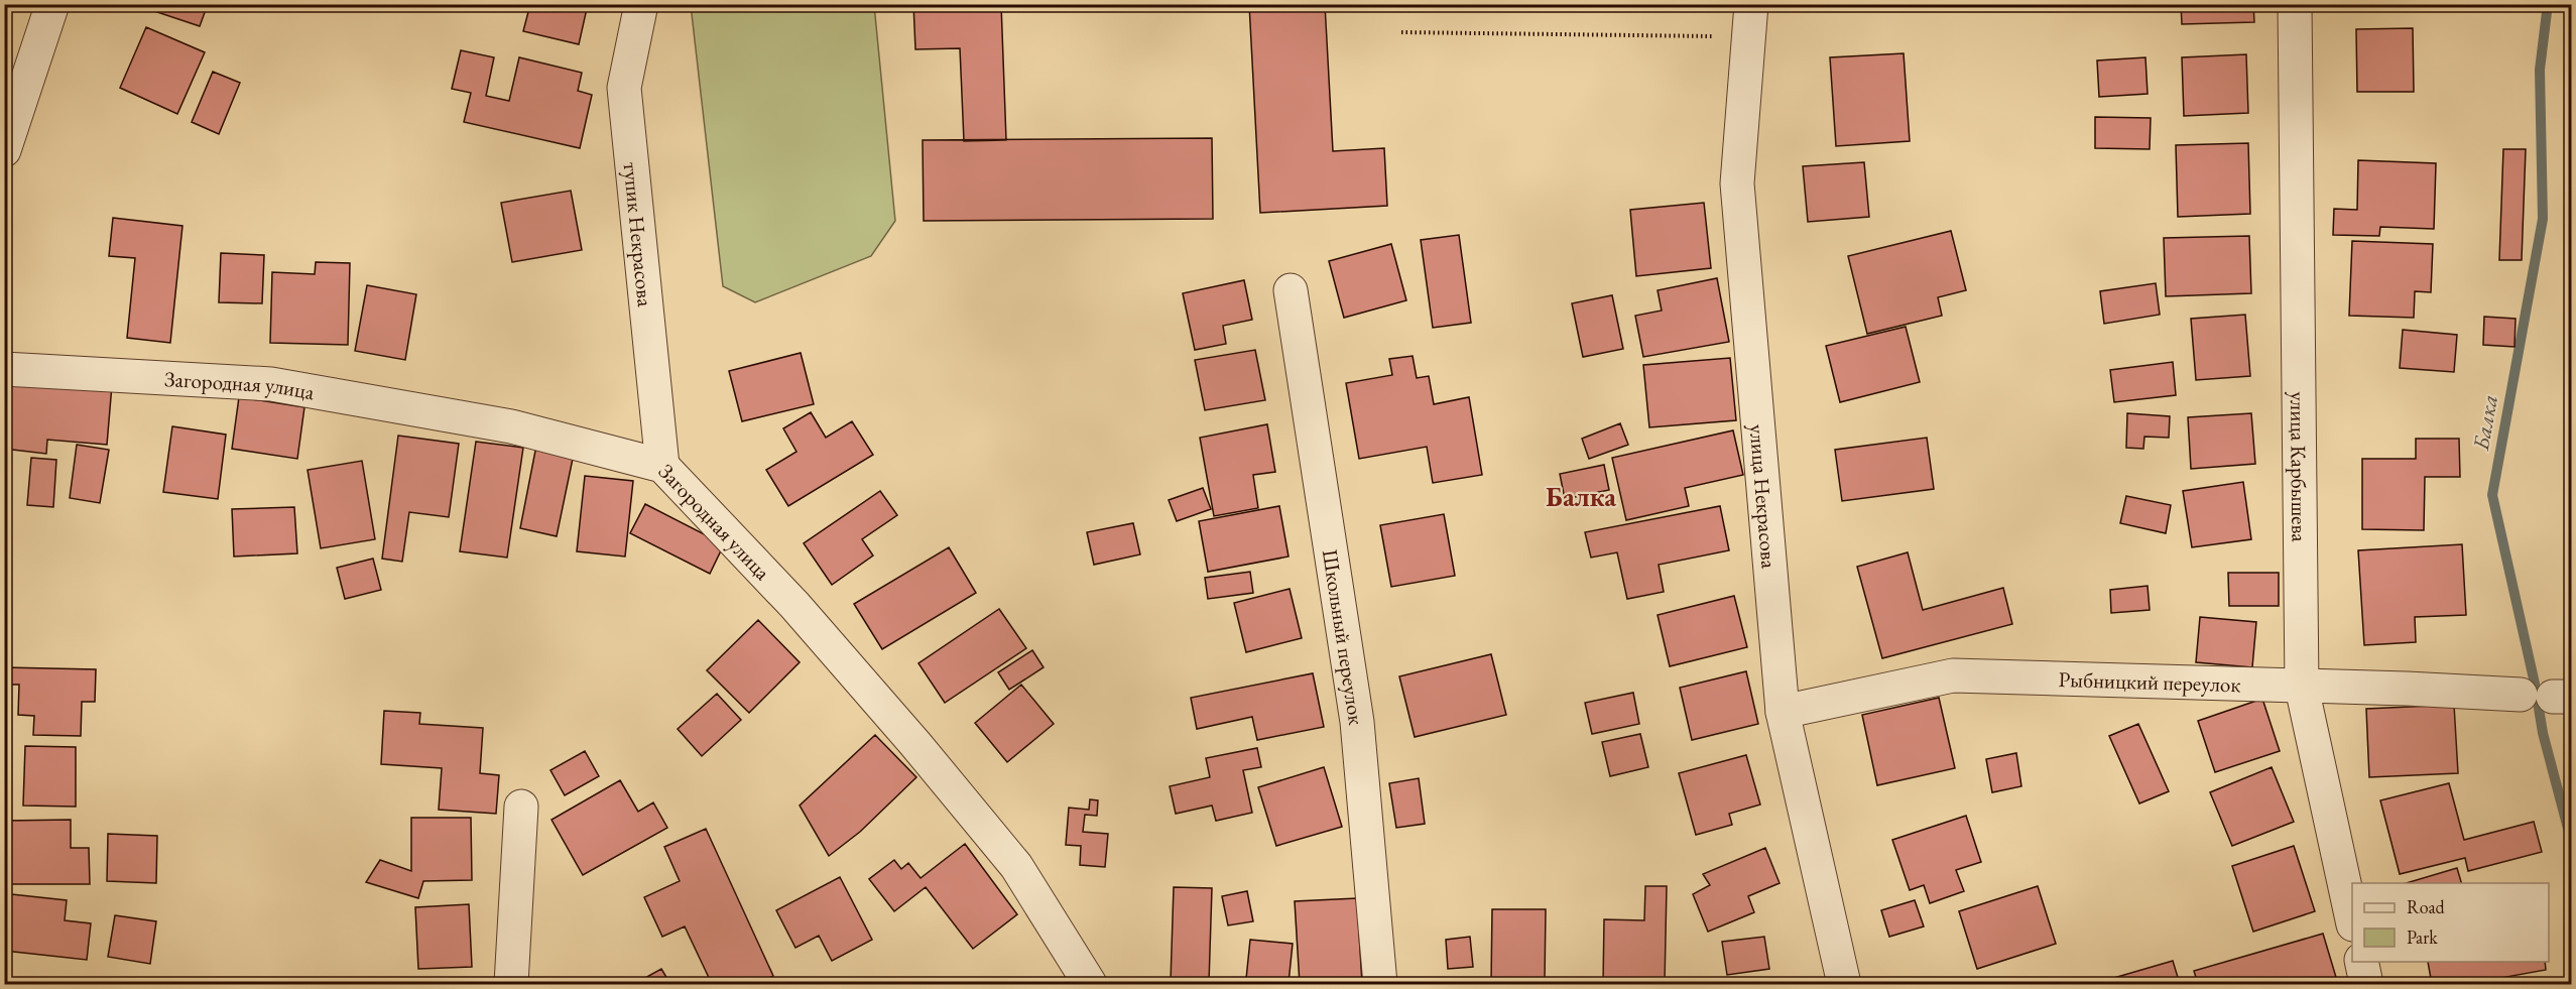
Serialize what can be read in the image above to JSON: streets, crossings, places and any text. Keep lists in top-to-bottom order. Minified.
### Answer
{"streets":{"street":["тупик Некрасова","Загородная улица","улица Карбышева","улица Некрасова","Школьный переулок","Рыбницкий переулок"]},"crossings":[["тупик Некрасова","Загородная улица"],["улица Карбышева","Рыбницкий переулок"],["улица Некрасова","Рыбницкий переулок"]],"districts":["Балка"],"water":["Балка"],"legend":["Road","Park"]}
